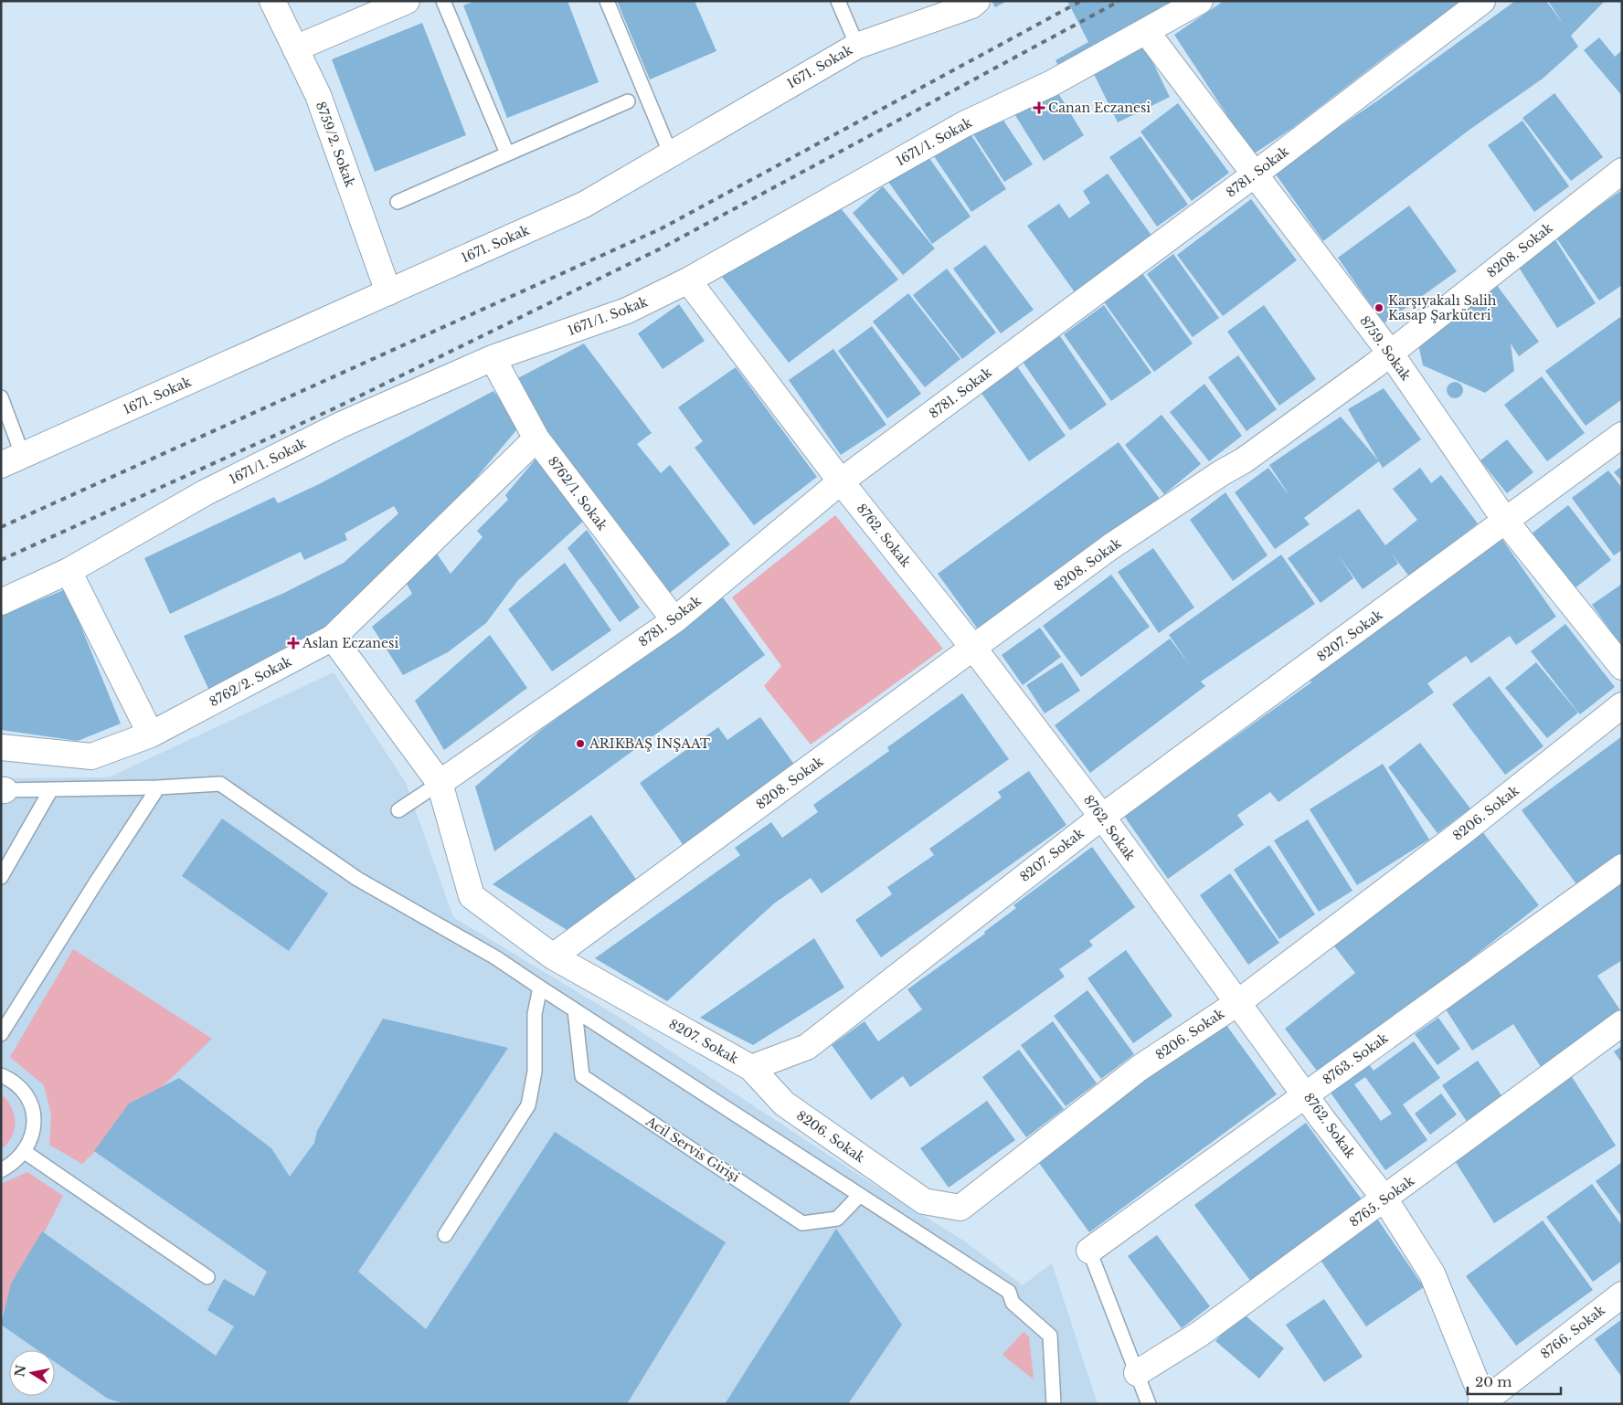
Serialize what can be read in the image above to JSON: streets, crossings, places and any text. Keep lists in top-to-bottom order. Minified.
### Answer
{"streets":{"street":["1671. Sokak","1671/1. Sokak","8759/2. Sokak","8781. Sokak","8208. Sokak","8759. Sokak","8762/1. Sokak","8762. Sokak","8207. Sokak","8762/2. Sokak","8206. Sokak","8763. Sokak","8765. Sokak","8766. Sokak"],"lane":["Acil Servis Girişi"]},"crossings":[["1671. Sokak","8759/2. Sokak"],["1671/1. Sokak","8759. Sokak"],["1671/1. Sokak","8762/1. Sokak"],["1671/1. Sokak","8762. Sokak"],["8781. Sokak","8759. Sokak"],["8781. Sokak","8762/1. Sokak"],["8781. Sokak","8762. Sokak"],["8781. Sokak","8207. Sokak"],["8208. Sokak","8759. Sokak"],["8208. Sokak","8762. Sokak"],["8208. Sokak","8207. Sokak"],["8759. Sokak","8207. Sokak"],["8762/1. Sokak","8762/2. Sokak"],["8762. Sokak","8207. Sokak"],["8762. Sokak","8206. Sokak"],["8762. Sokak","8763. Sokak"],["8762. Sokak","8765. Sokak"],["8762. Sokak","8766. Sokak"],["8207. Sokak","8206. Sokak"]],"places":{"health":["Canan Eczanesi","Aslan Eczanesi"],"other":["Karşıyakalı Salih Kasap Şarküteri","ARIKBAŞ İNŞAAT"]},"scale_bar":"20 m","north":"left"}
